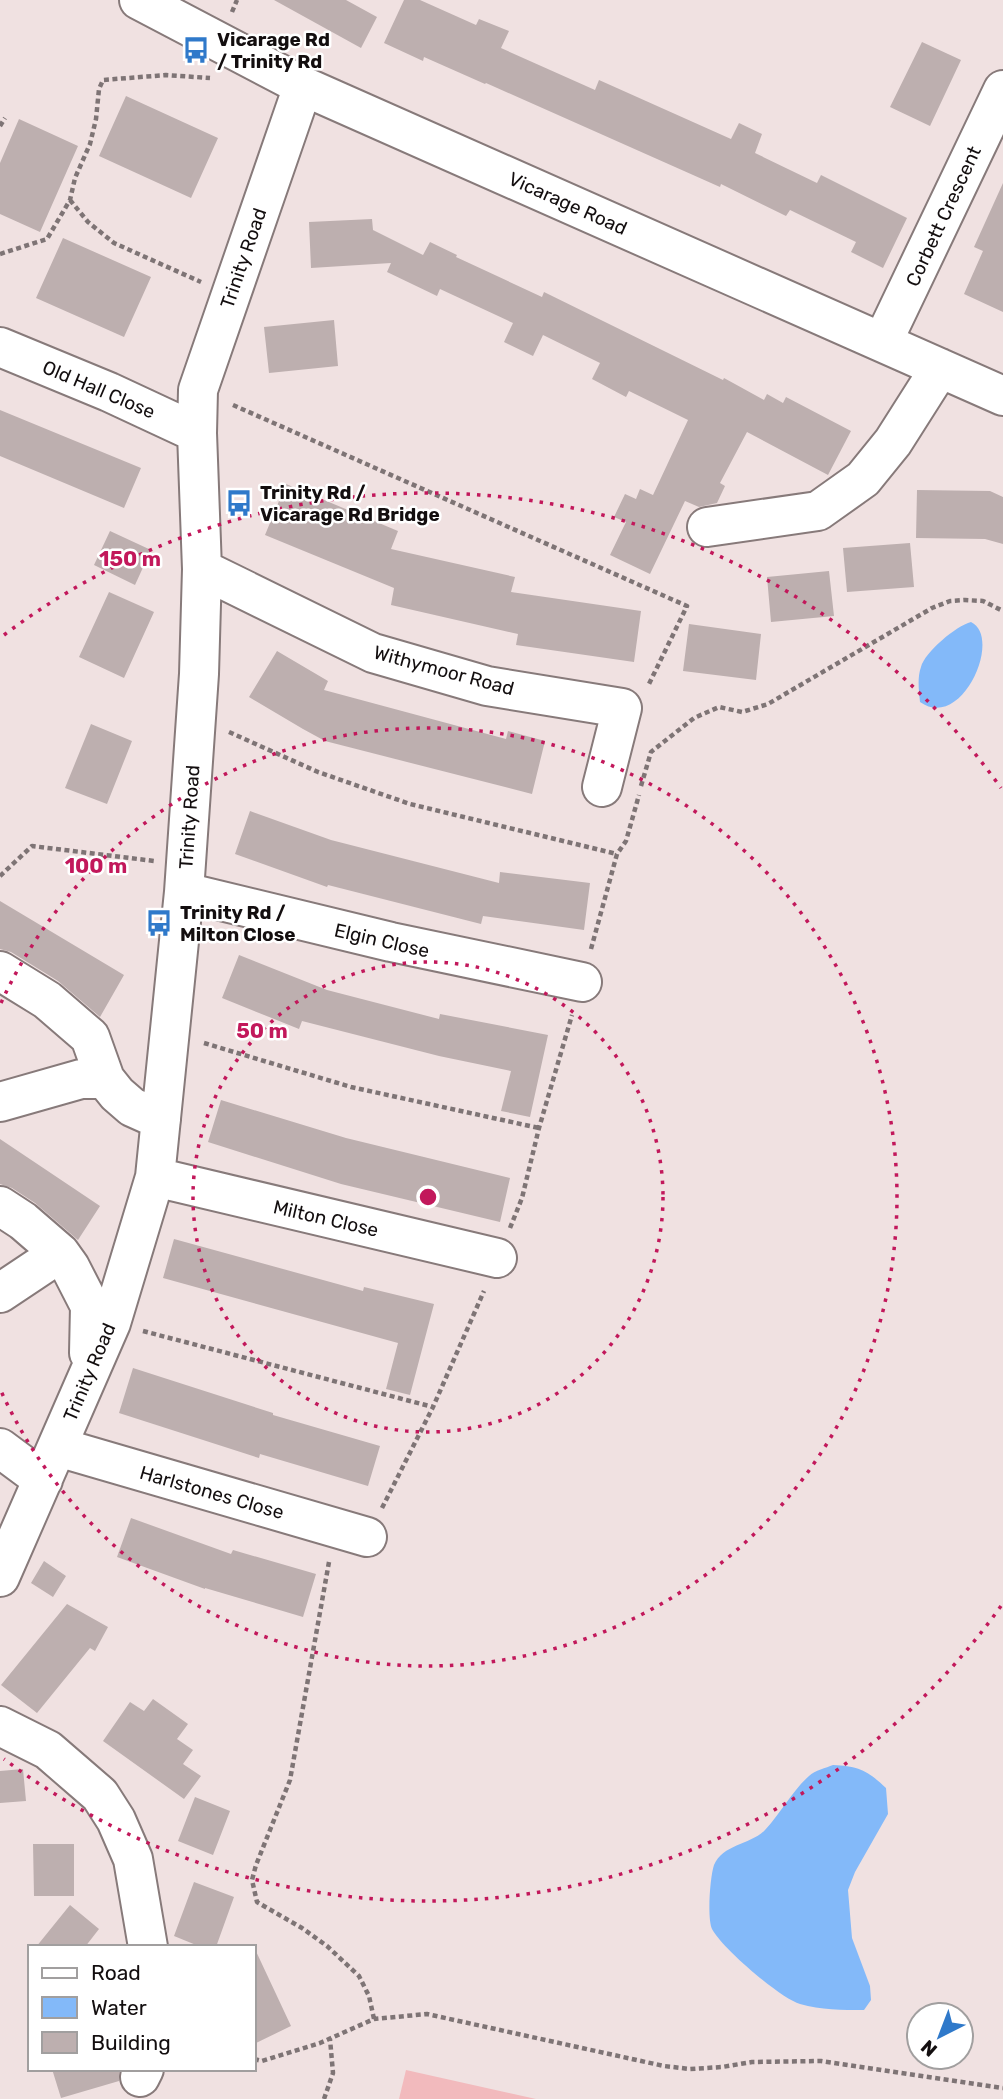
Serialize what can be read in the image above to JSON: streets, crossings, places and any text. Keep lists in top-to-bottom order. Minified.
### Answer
{"streets":{"street":["Vicarage Road","Corbett Crescent","Trinity Road","Old Hall Close","Withymoor Road","Elgin Close","Milton Close","Harlstones Close"]},"crossings":[["Vicarage Road","Corbett Crescent"],["Vicarage Road","Trinity Road"],["Trinity Road","Old Hall Close"],["Trinity Road","Withymoor Road"],["Trinity Road","Elgin Close"],["Trinity Road","Milton Close"],["Trinity Road","Harlstones Close"]],"places":{"bus stop":["Vicarage Rd / Trinity Rd","Trinity Rd / Vicarage Rd Bridge","Trinity Rd / Milton Close"]},"legend":["Road","Water","Building"],"north":"bottom left","rings":["150 m","100 m","50 m"]}
